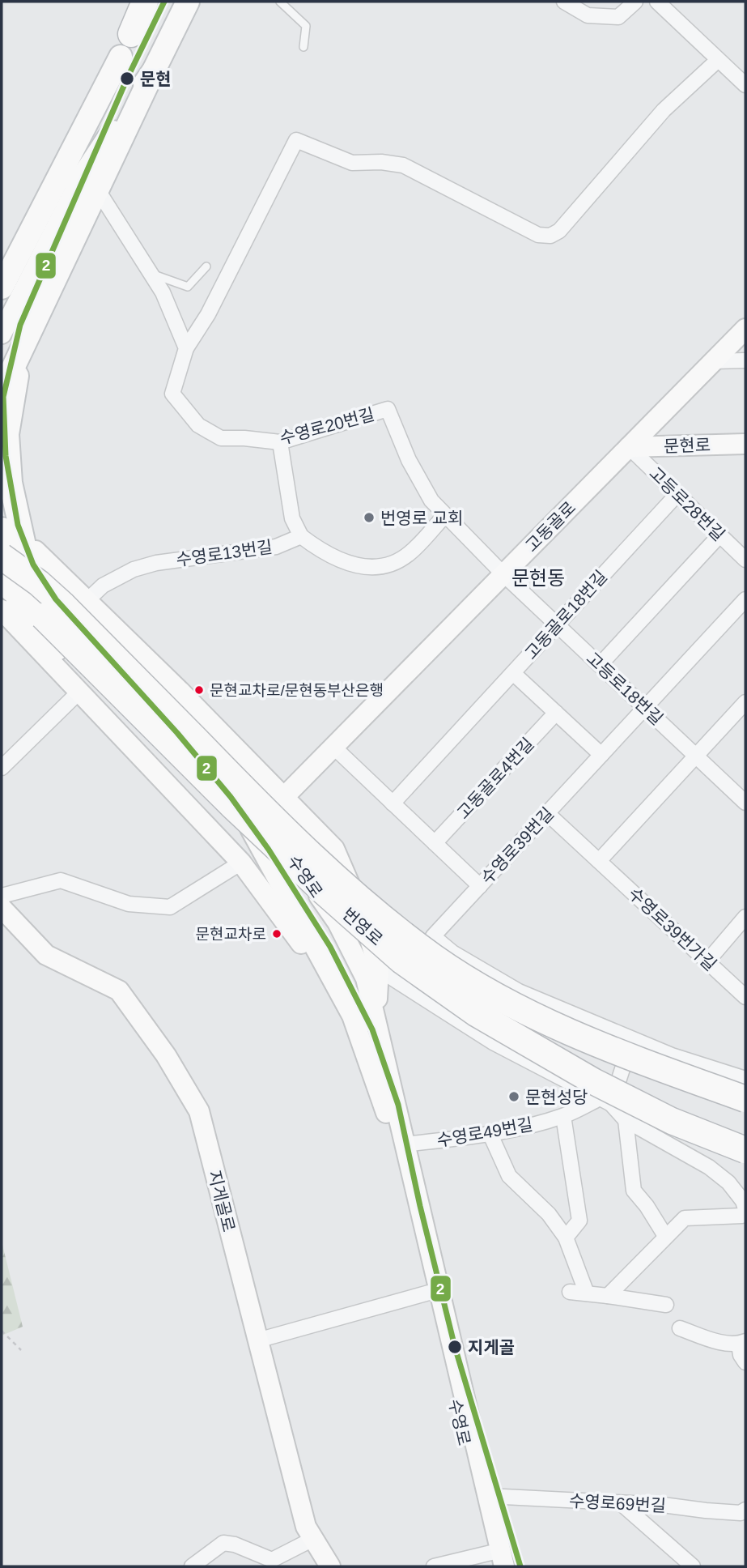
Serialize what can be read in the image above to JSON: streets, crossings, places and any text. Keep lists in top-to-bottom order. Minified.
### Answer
{"streets":{"highway":["번영로"],"main road":["문현로","고동골로","수영로","지게골로"],"street":["수영로20번길","고등로28번길","수영로13번길","고동골로18번길","고등로18번길","고동골로4번길","수영로39번길","수영로39번가길","수영로49번길","수영로69번길"]},"crossings":[["수영로20번길","고동골로"],["수영로20번길","고등로18번길"],["문현로","고등로28번길"],["문현로","고동골로"],["고등로28번길","고동골로"],["고등로28번길","고동골로18번길"],["고동골로","고등로18번길"],["고동골로18번길","고등로18번길"],["고등로18번길","수영로39번길"],["수영로39번길","번영로"],["수영로39번길","수영로39번가길"],["수영로","번영로"],["수영로","수영로49번길"],["수영로","수영로69번길"]],"districts":["문현동"],"places":["문현","번영로 교회","문현교차로/문현동부산은행","문현교차로","문현성당","지게골"],"lines":["transit line 2"]}
